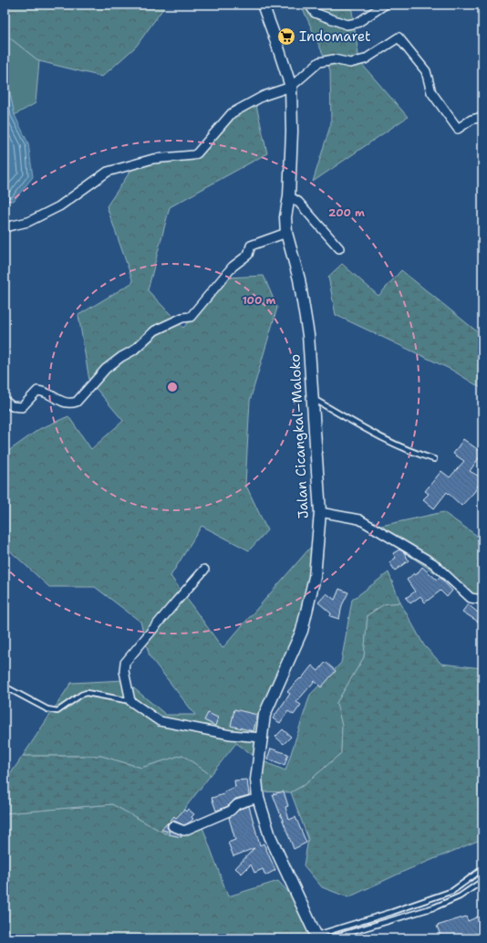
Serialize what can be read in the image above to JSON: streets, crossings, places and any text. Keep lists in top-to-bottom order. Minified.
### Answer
{"streets":{"street":["Jalan Cicangkal–Maloko"]},"places":{"supermarket":["Indomaret"]},"rings":["200 m","100 m"]}
